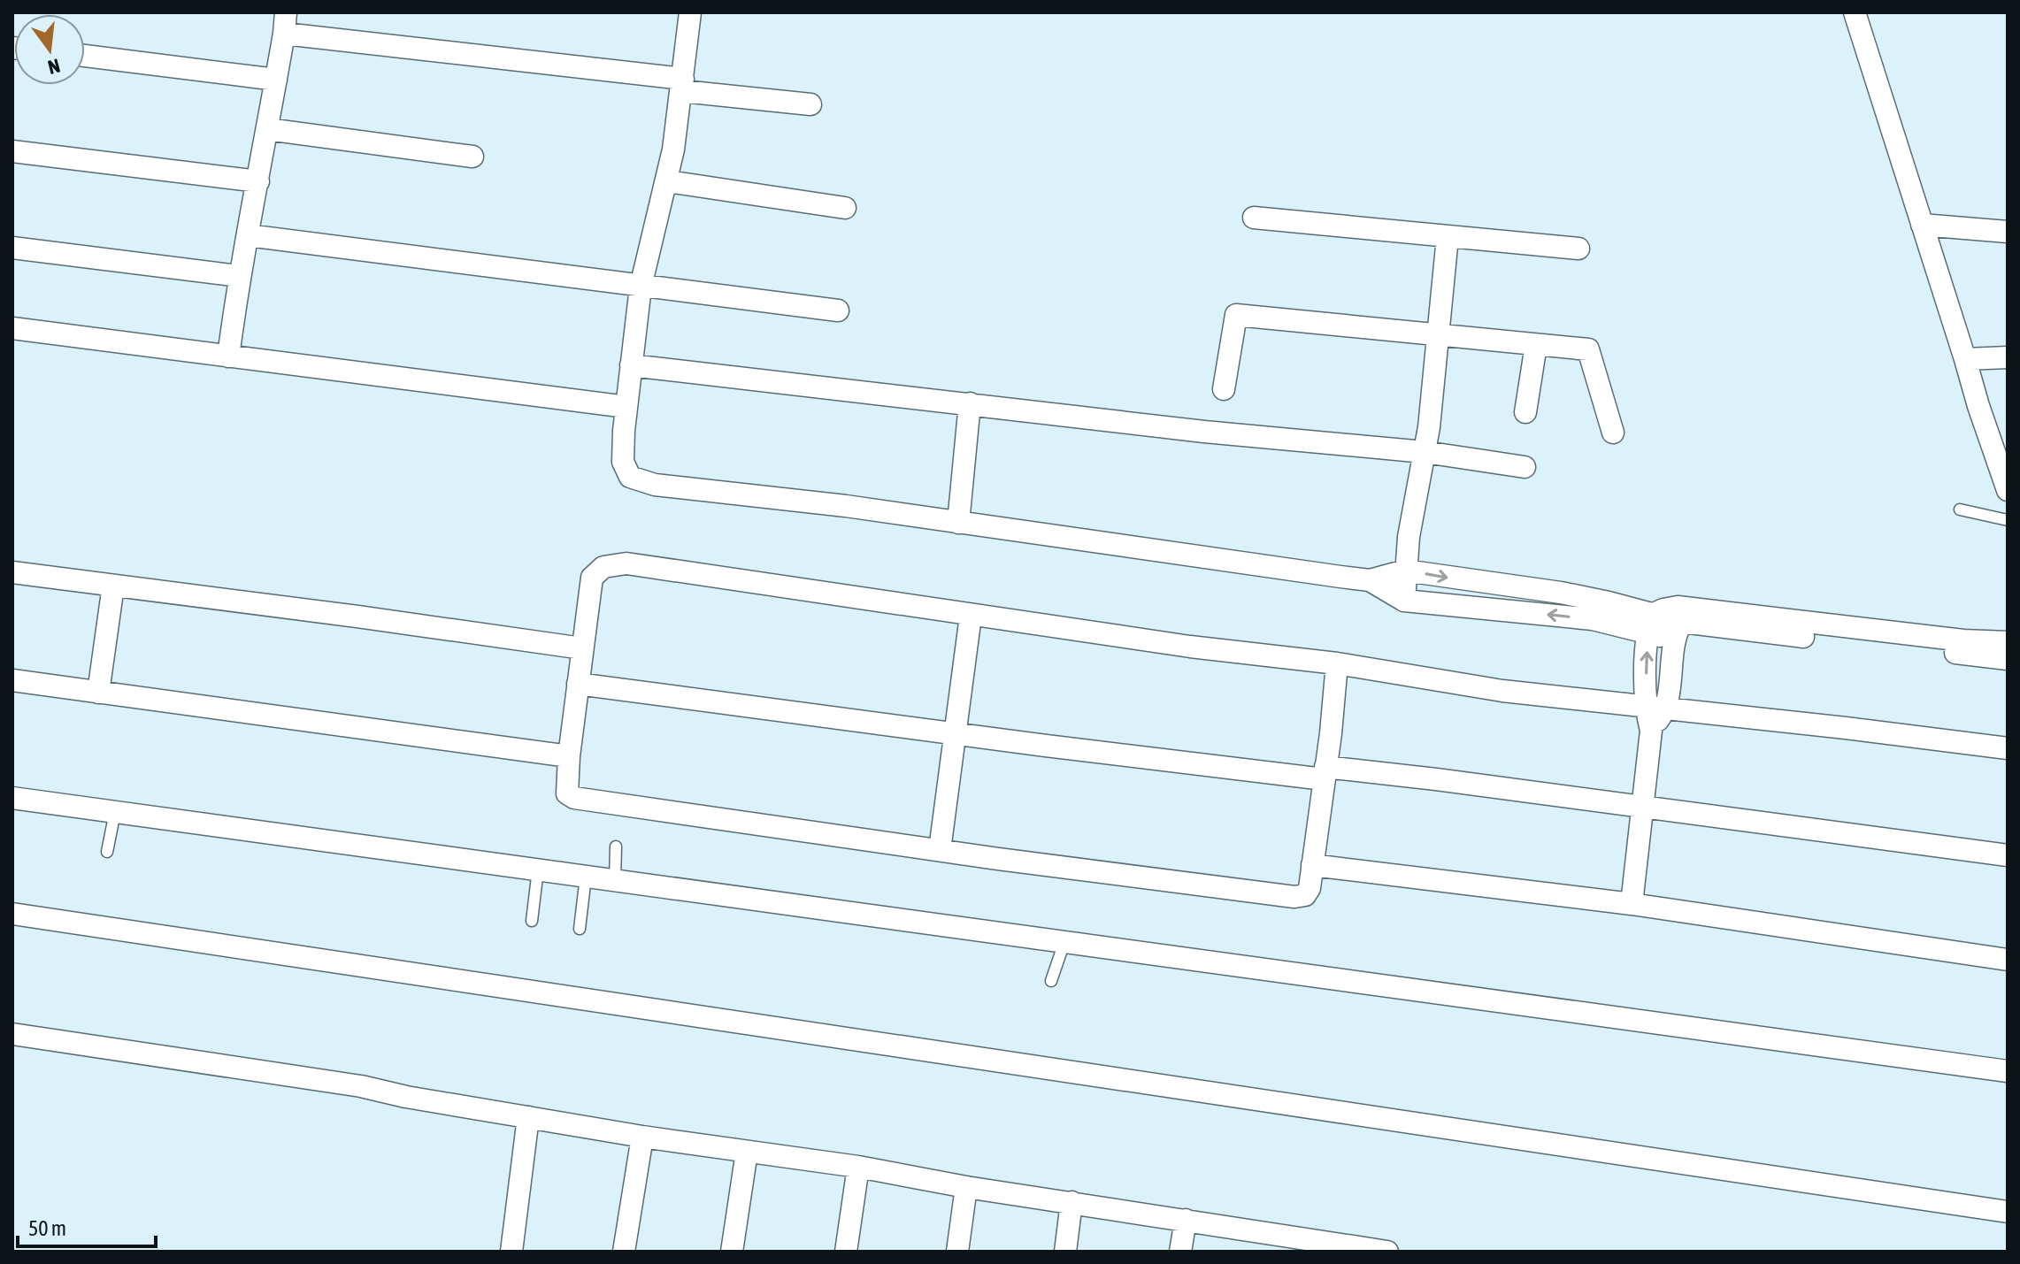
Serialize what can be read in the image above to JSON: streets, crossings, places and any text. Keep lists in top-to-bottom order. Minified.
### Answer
{"scale_bar":"50 m","north":"bottom"}
